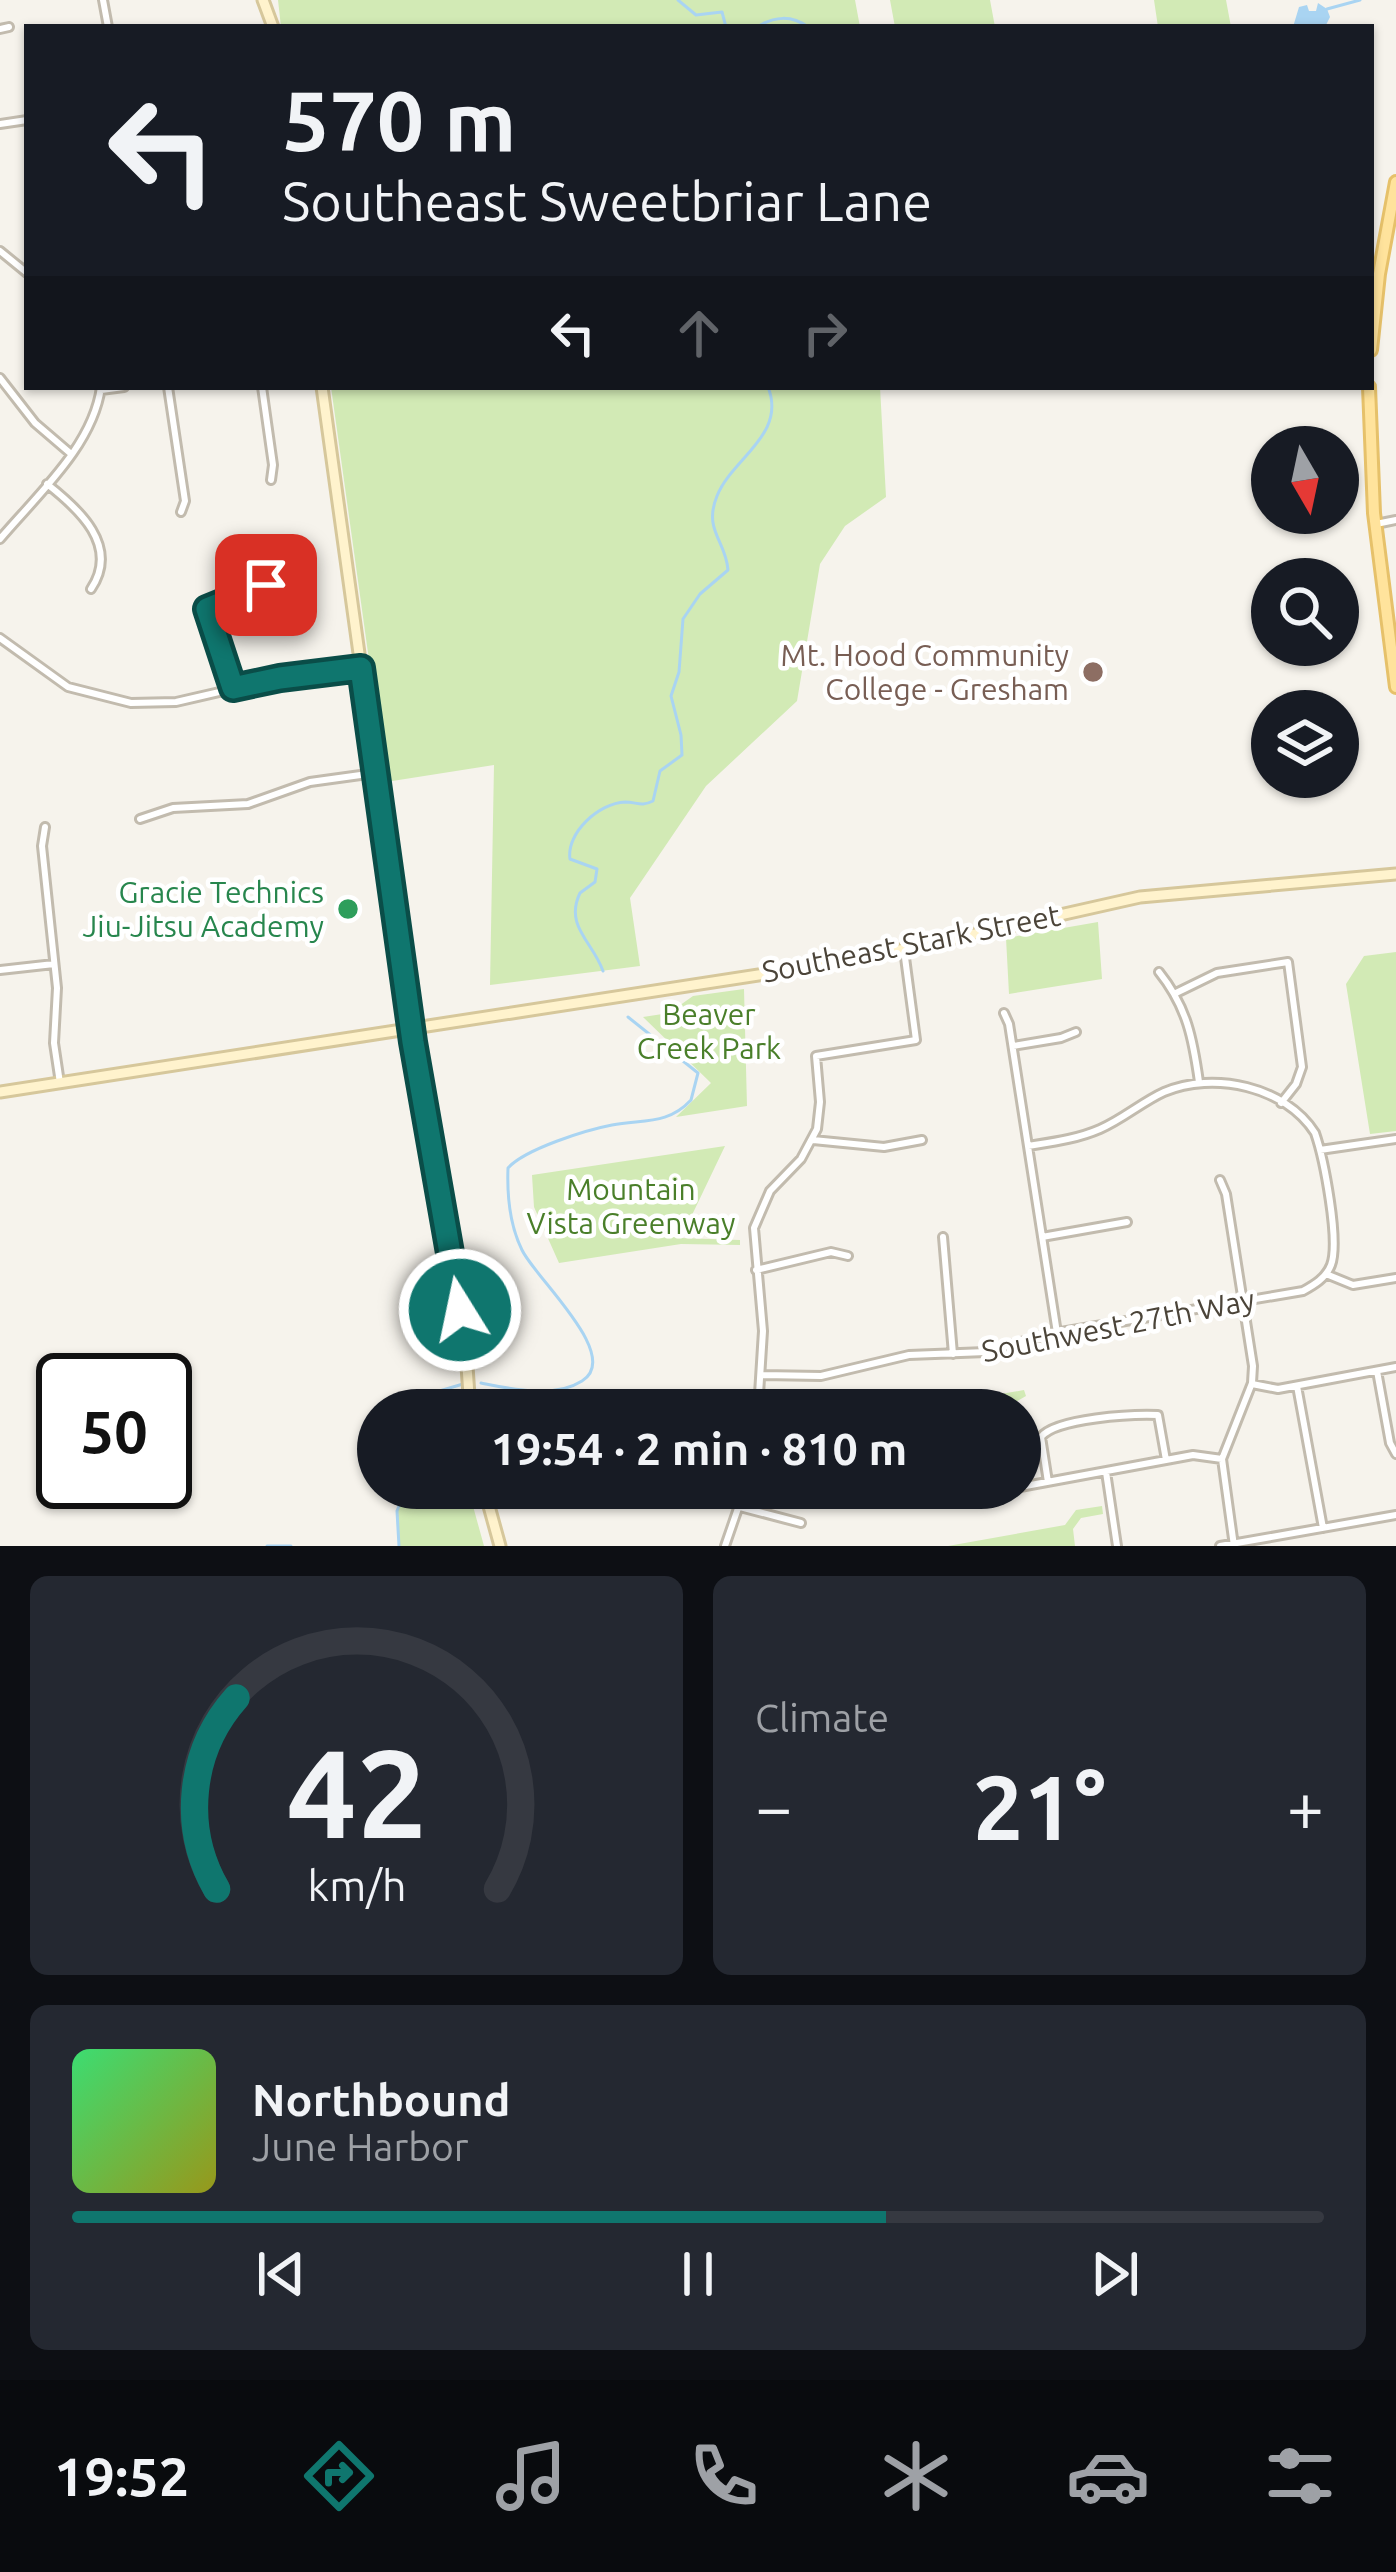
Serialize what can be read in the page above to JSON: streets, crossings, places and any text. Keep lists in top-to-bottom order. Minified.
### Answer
{"streets":{"main road":["Southeast Stark Street"],"street":["Southwest 27th Way"]},"parks":["Beaver Creek Park","Mountain Vista Greenway"],"places":["Mt. Hood Community College - Gresham","Gracie Technics Jiu-Jitsu Academy"],"north":"bottom","page":{"turn":["570 m","Southeast Sweetbriar Lane"],"limit":"50","trip":"19:54 · 2 min · 810 m","tile":"Climate","heat":["−","21°","+"],"song":["Northbound","June Harbor"],"tabs":"19:52","gauge":["42","km/h"]}}
